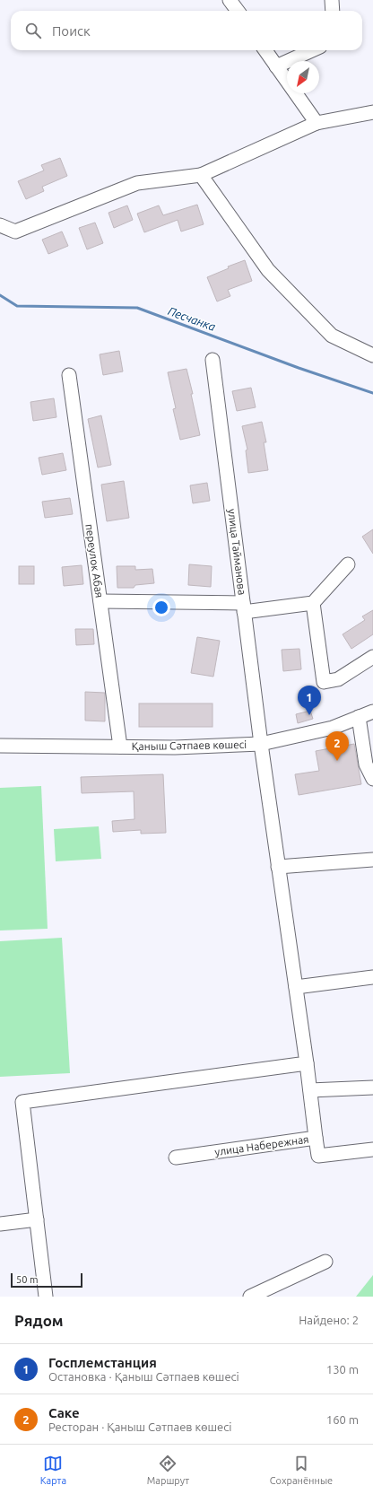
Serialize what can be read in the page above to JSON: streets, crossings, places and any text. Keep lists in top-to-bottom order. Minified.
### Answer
{"streets":{"street":["улица Тайманова","переулок Абая","Қаныш Сәтпаев көшесі","улица Набережная"]},"crossings":[["улица Тайманова","Қаныш Сәтпаев көшесі"],["улица Тайманова","улица Набережная"],["переулок Абая","Қаныш Сәтпаев көшесі"]],"water":["Песчанка"],"scale_bar":"50 m","north":"bottom left","page":{"search":"Поиск","pins":["1","2"],"scale":"50 m","heading":["Рядом","Найдено: 2"],"list":[{"mark":"1","name":"Госплемстанция","note":"Остановка · Қаныш Сәтпаев көшесі","value":"130 m"},{"mark":"2","name":"Саке","note":"Ресторан · Қаныш Сәтпаев көшесі","value":"160 m"}],"nav":["Карта","Маршрут","Сохранённые"]}}
